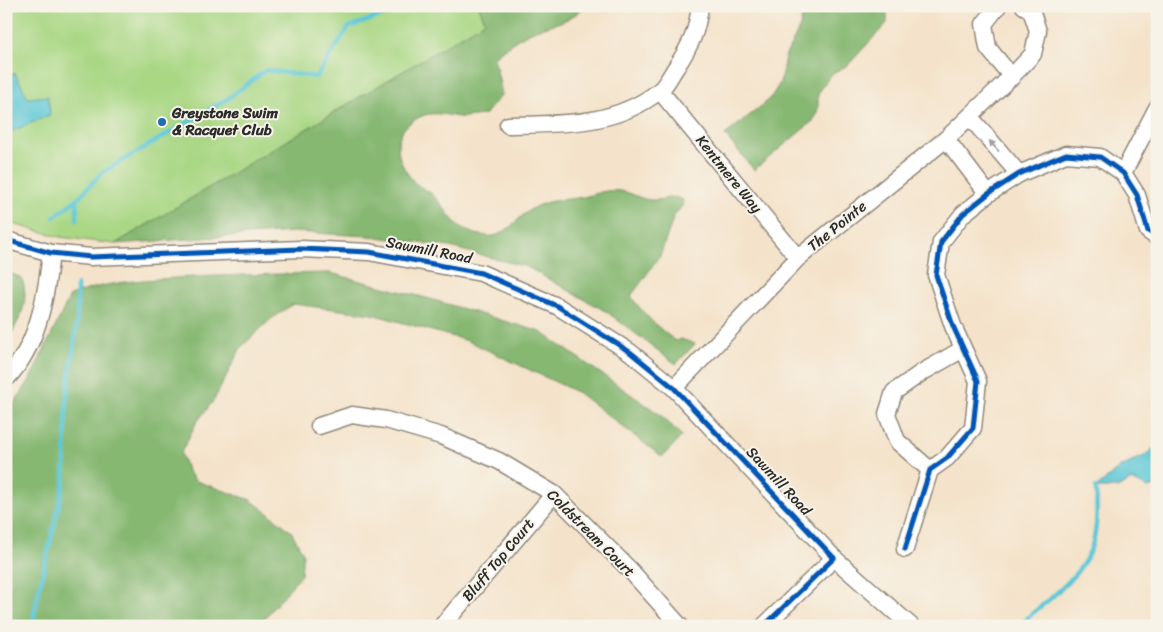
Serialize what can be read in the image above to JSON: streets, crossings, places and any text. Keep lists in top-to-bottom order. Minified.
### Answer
{"streets":{"street":["Kentmere Way","The Pointe","Sawmill Road","Coldstream Court","Bluff Top Court"]},"crossings":[["Kentmere Way","The Pointe"],["The Pointe","Sawmill Road"],["Coldstream Court","Bluff Top Court"]],"places":["Greystone Swim & Racquet Club"]}
